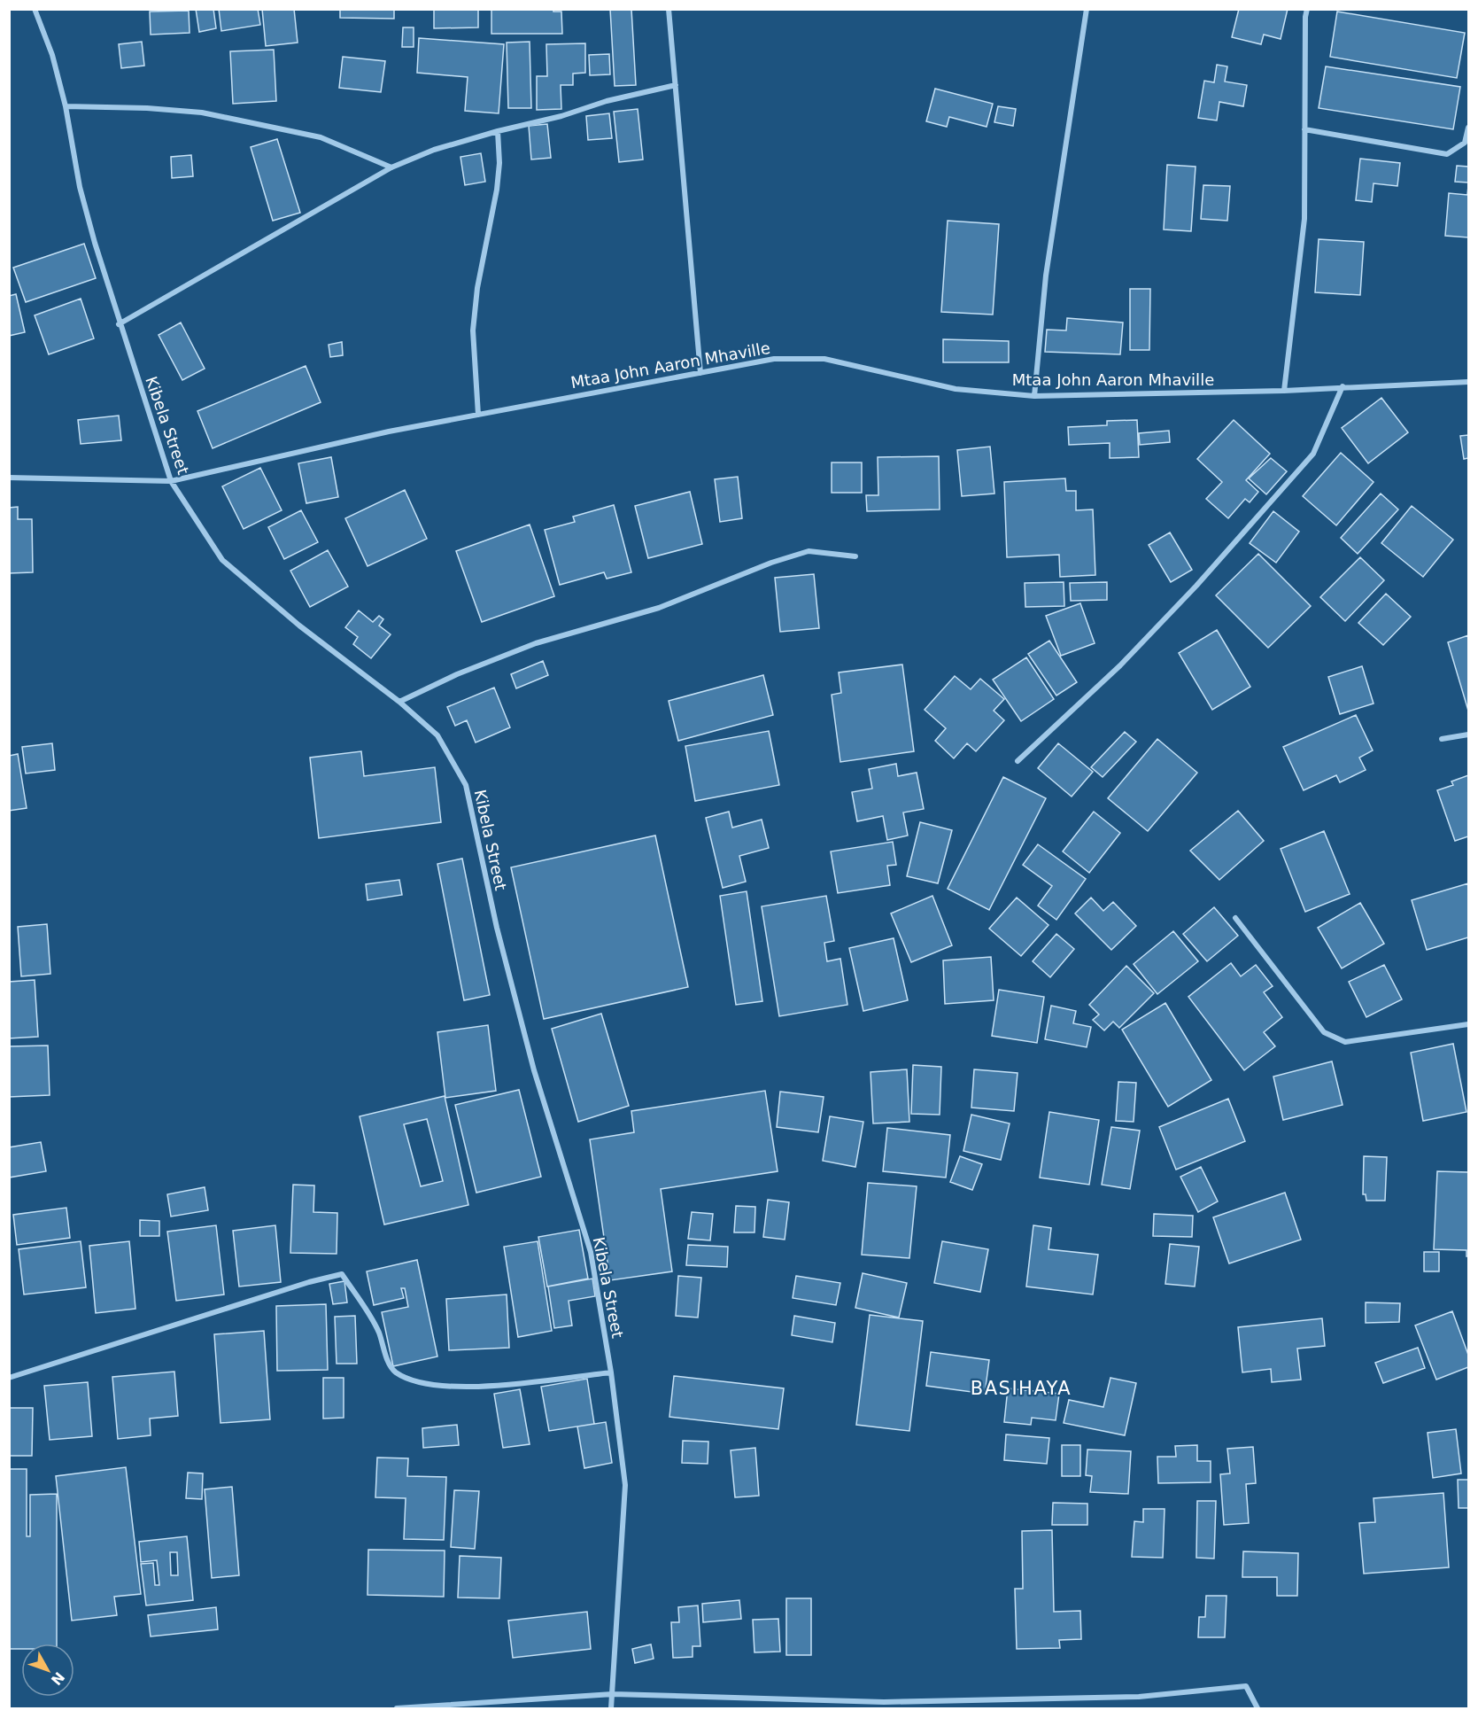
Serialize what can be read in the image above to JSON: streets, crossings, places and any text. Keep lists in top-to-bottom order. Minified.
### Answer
{"streets":{"street":["Mtaa John Aaron Mhaville","Kibela Street"]},"crossings":[["Mtaa John Aaron Mhaville","Kibela Street"]],"districts":["BASIHAYA"],"north":"bottom right"}
